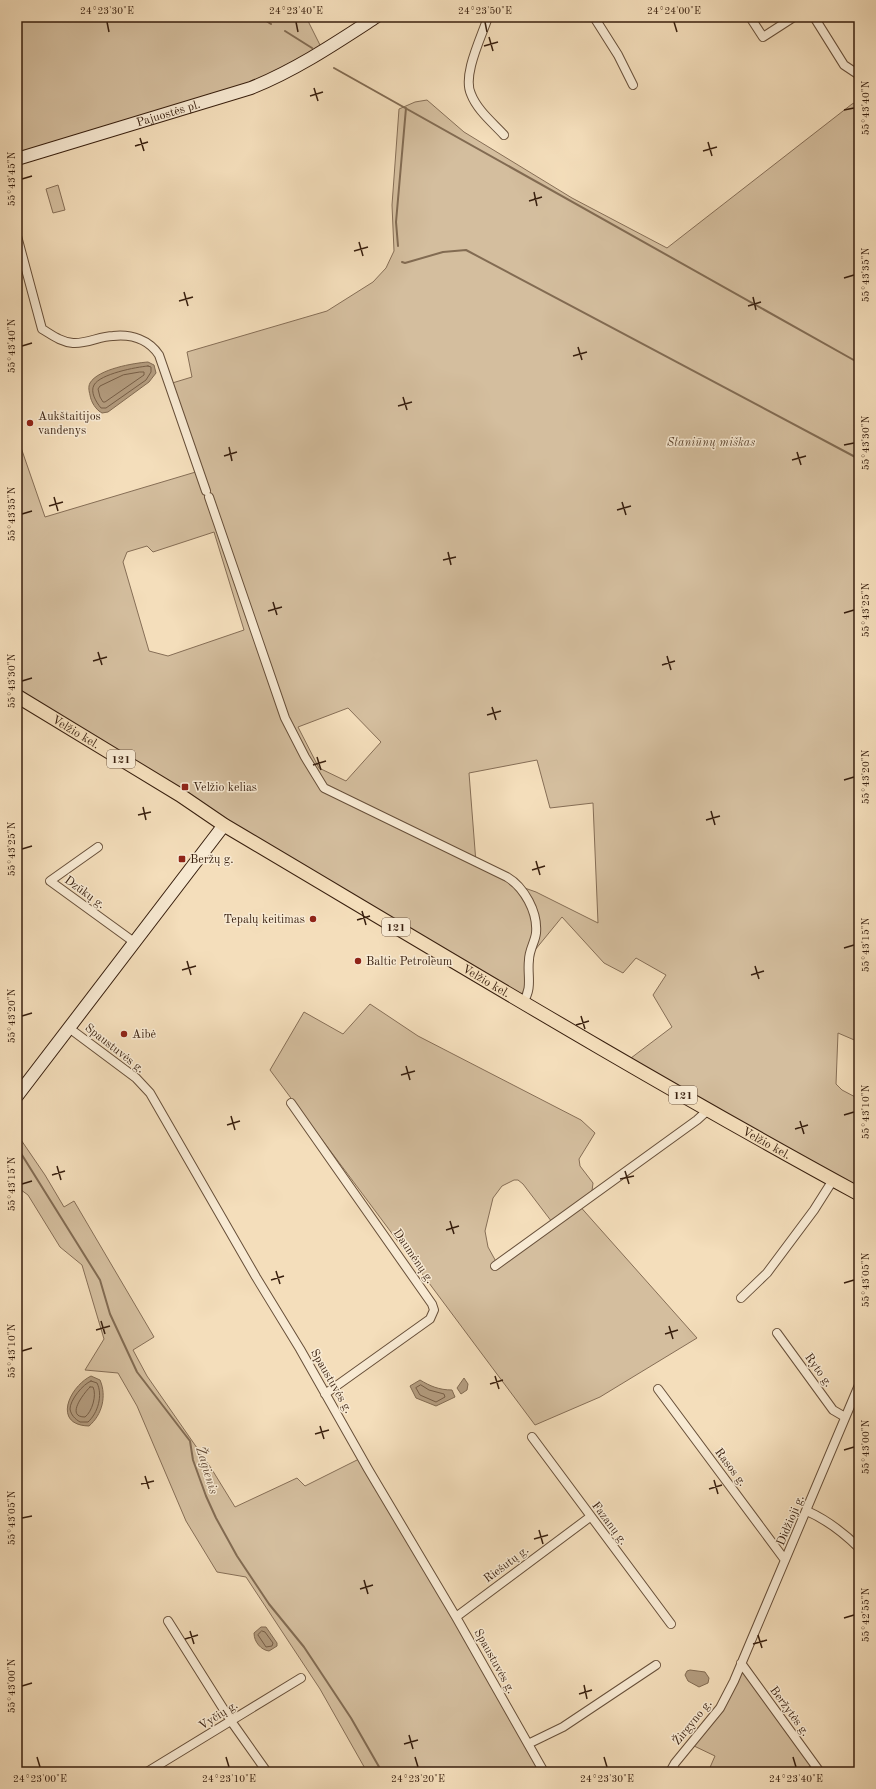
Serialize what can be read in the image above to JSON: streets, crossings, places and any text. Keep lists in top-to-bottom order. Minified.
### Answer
{"streets":{"main road":["Pajuostės pl.","Velžio kel.","121"],"street":["Dzūkų g.","Spaustuvės g.","Daumėnų g.","Ryto g.","Rasos g.","Didžioji g.","Fazanų g.","Riešutų g.","Beržytės g.","Vyčių g.","Žirgyno g."]},"crossings":[["Spaustuvės g.","Daumėnų g."],["Spaustuvės g.","Riešutų g."],["Ryto g.","Didžioji g."],["Rasos g.","Didžioji g."],["Didžioji g.","Beržytės g."],["Didžioji g.","Žirgyno g."],["Fazanų g.","Riešutų g."],["Beržytės g.","Žirgyno g."]],"water":["Žagienis"],"parks":["Staniūnų miškas"],"places":{"other":["Aukštaitijos vandenys","Tepalų keitimas","Baltic Petroleum","Aibė"],"transit":["Velžio kelias","Beržų g."]},"coordinates":["24°23'30\"E","24°23'40\"E","24°23'50\"E","24°24'00\"E","55°43'40\"N","55°43'45\"N","55°43'35\"N","55°43'30\"N","55°43'25\"N","55°43'20\"N","55°43'15\"N","55°43'10\"N","55°43'05\"N","55°43'00\"N","55°42'55\"N","24°23'00\"E","24°23'10\"E","24°23'20\"E"]}
